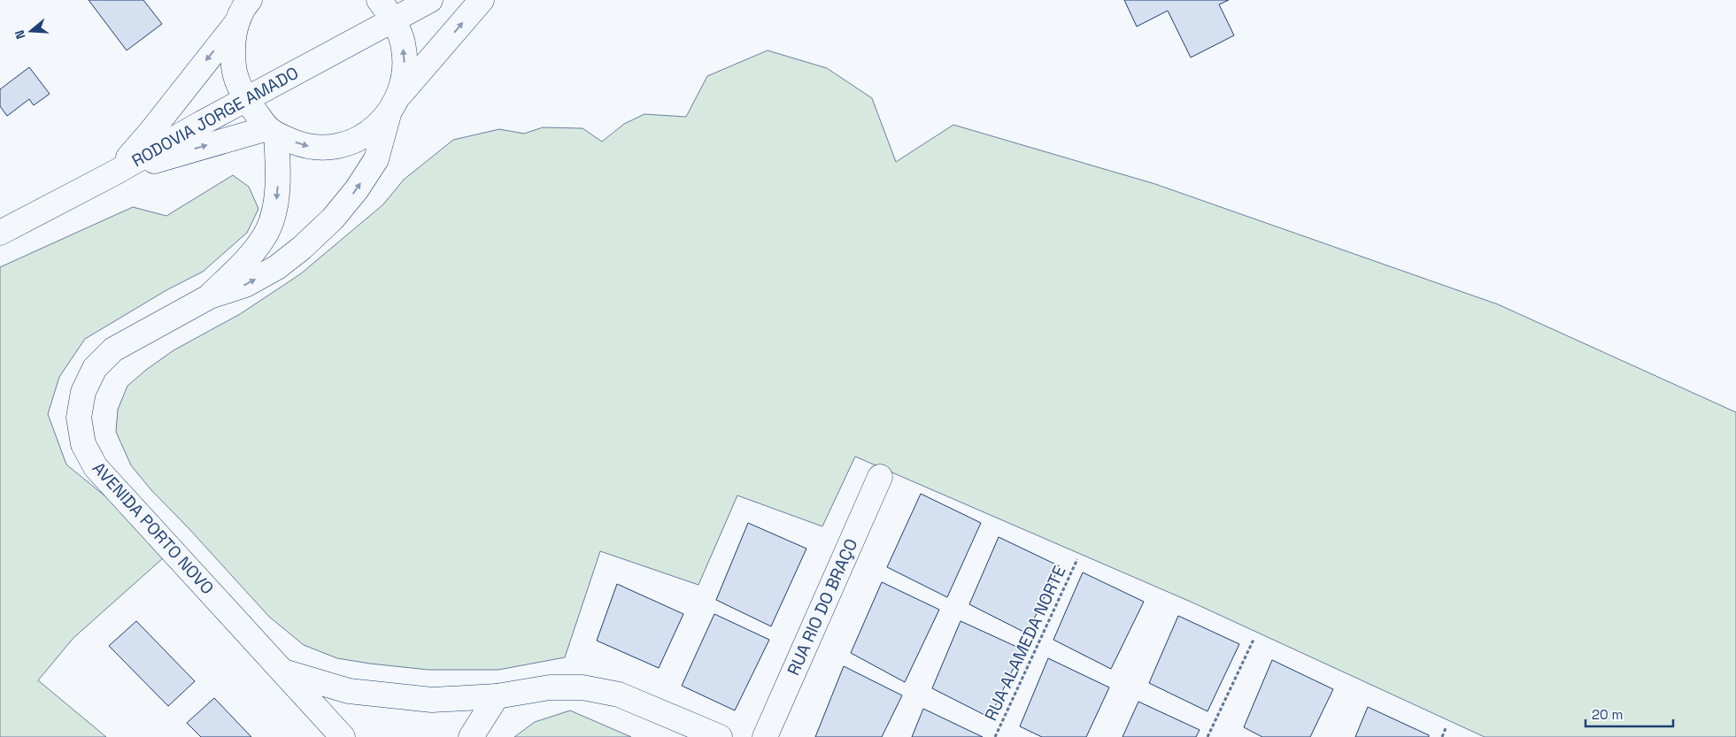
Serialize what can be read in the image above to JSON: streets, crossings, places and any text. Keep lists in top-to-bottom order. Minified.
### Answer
{"streets":{"street":["RODOVIA JORGE AMADO","AVENIDA PORTO NOVO","RUA RIO DO BRAÇO"],"path":["RUA ALAMEDA NORTE"]},"scale_bar":"20 m","north":"left"}
